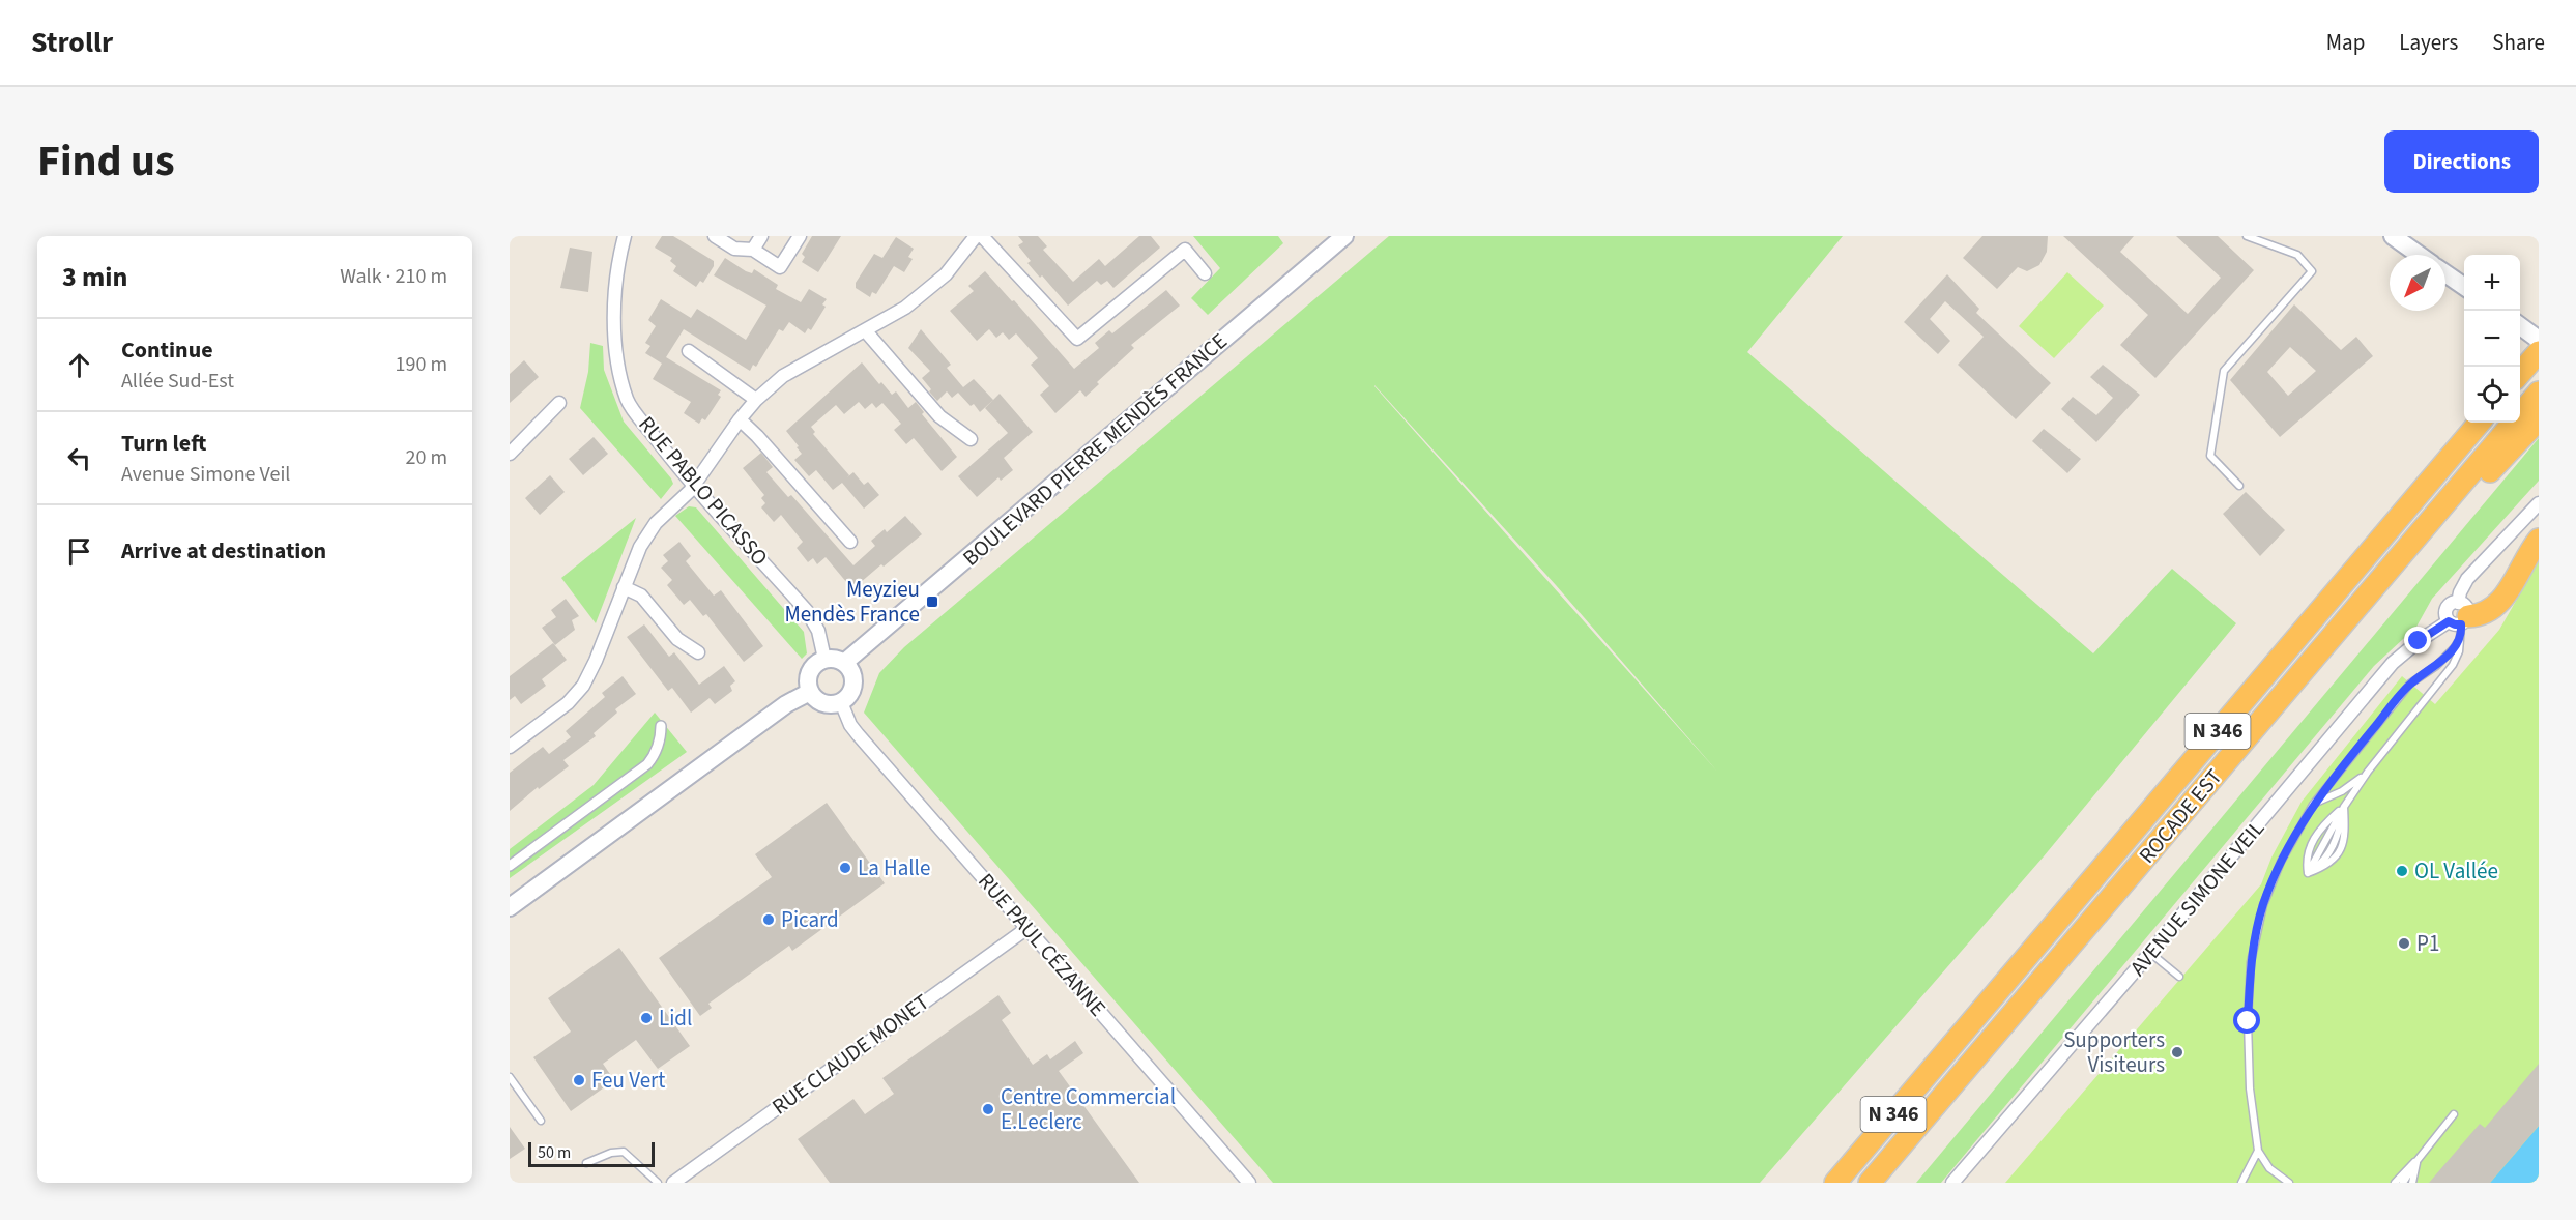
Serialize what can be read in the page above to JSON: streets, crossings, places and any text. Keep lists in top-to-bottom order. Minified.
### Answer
{"streets":{"highway":["N 346","ROCADE EST"],"street":["BOULEVARD PIERRE MENDÈS FRANCE","RUE PABLO PICASSO","AVENUE SIMONE VEIL","RUE PAUL CÉZANNE","RUE CLAUDE MONET"]},"crossings":[["BOULEVARD PIERRE MENDÈS FRANCE","RUE PABLO PICASSO"],["BOULEVARD PIERRE MENDÈS FRANCE","RUE PAUL CÉZANNE"],["RUE PABLO PICASSO","RUE PAUL CÉZANNE"],["RUE PAUL CÉZANNE","RUE CLAUDE MONET"]],"places":{"transit":["Meyzieu Mendès France"],"other":["La Halle","OL Vallée","Picard","P1","Lidl","Supporters Visiteurs","Feu Vert","Centre Commercial E.Leclerc"]},"scale_bar":"50 m","north":"bottom left","page":{"header":"Strollr","nav":["Map","Layers","Share"],"title":"Find us","buttons":"Directions","heading":["3 min","Walk · 210 m"],"map_buttons":["+","−"],"list":[["Continue","Allée Sud-Est","190 m"],["Turn left","Avenue Simone Veil","20 m"],"Arrive at destination"],"scale":"50 m"}}
